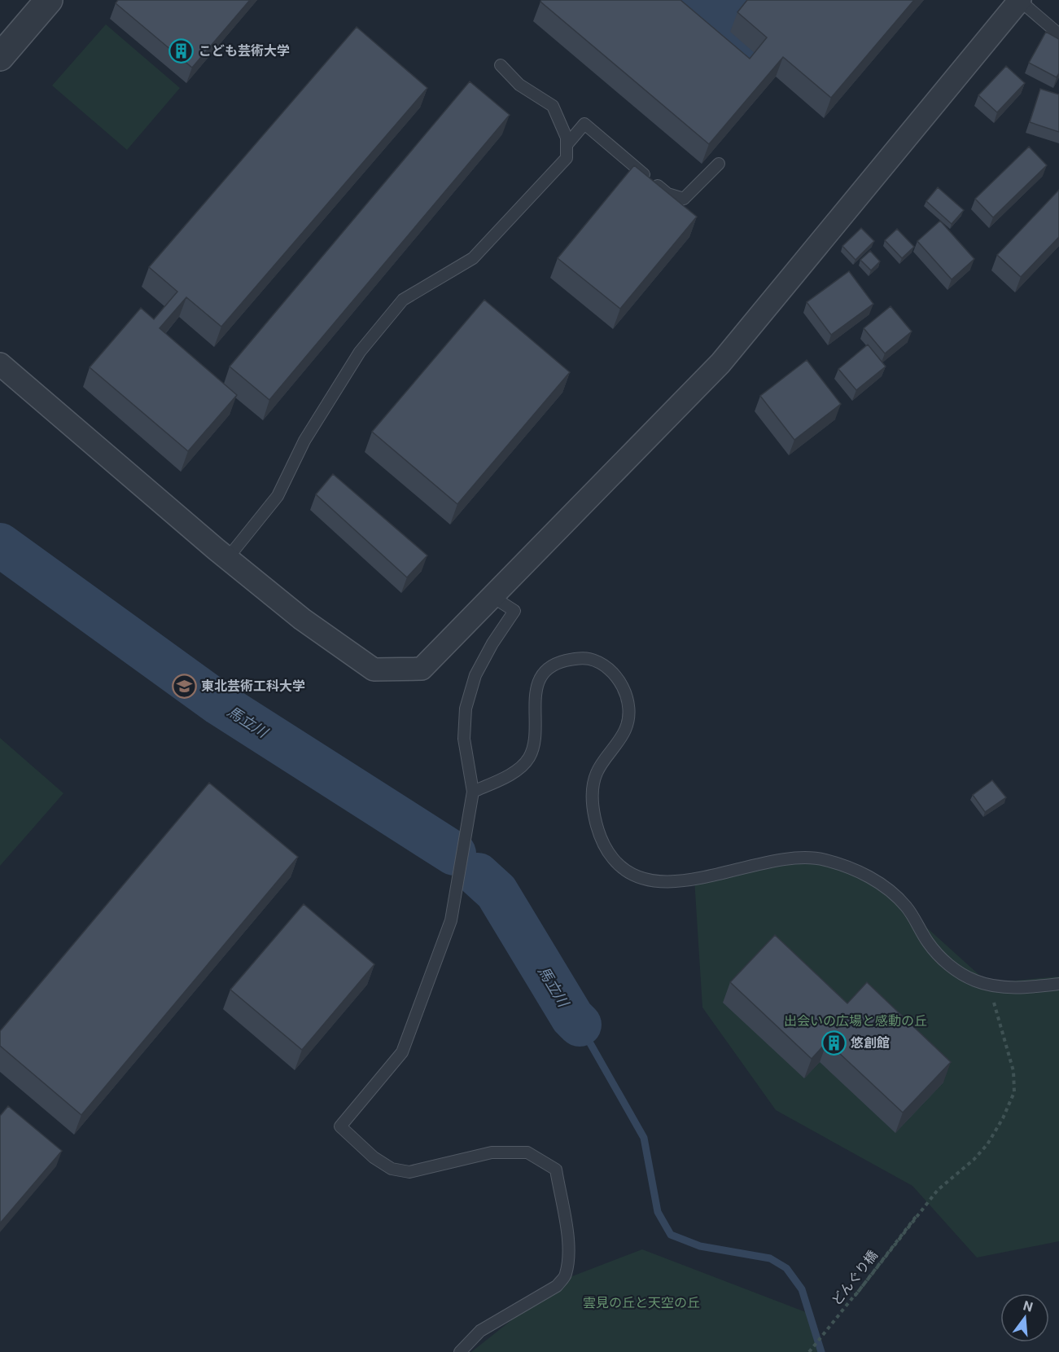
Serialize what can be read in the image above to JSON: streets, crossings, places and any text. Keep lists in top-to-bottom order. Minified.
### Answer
{"streets":{"path":["どんぐり橋"]},"water":["馬立川"],"parks":["出会いの広場と感動の丘","雲見の丘と天空の丘"],"places":{"building":["こども芸術大学","悠創館"],"school or university":["東北芸術工科大学"]},"north":"top"}
